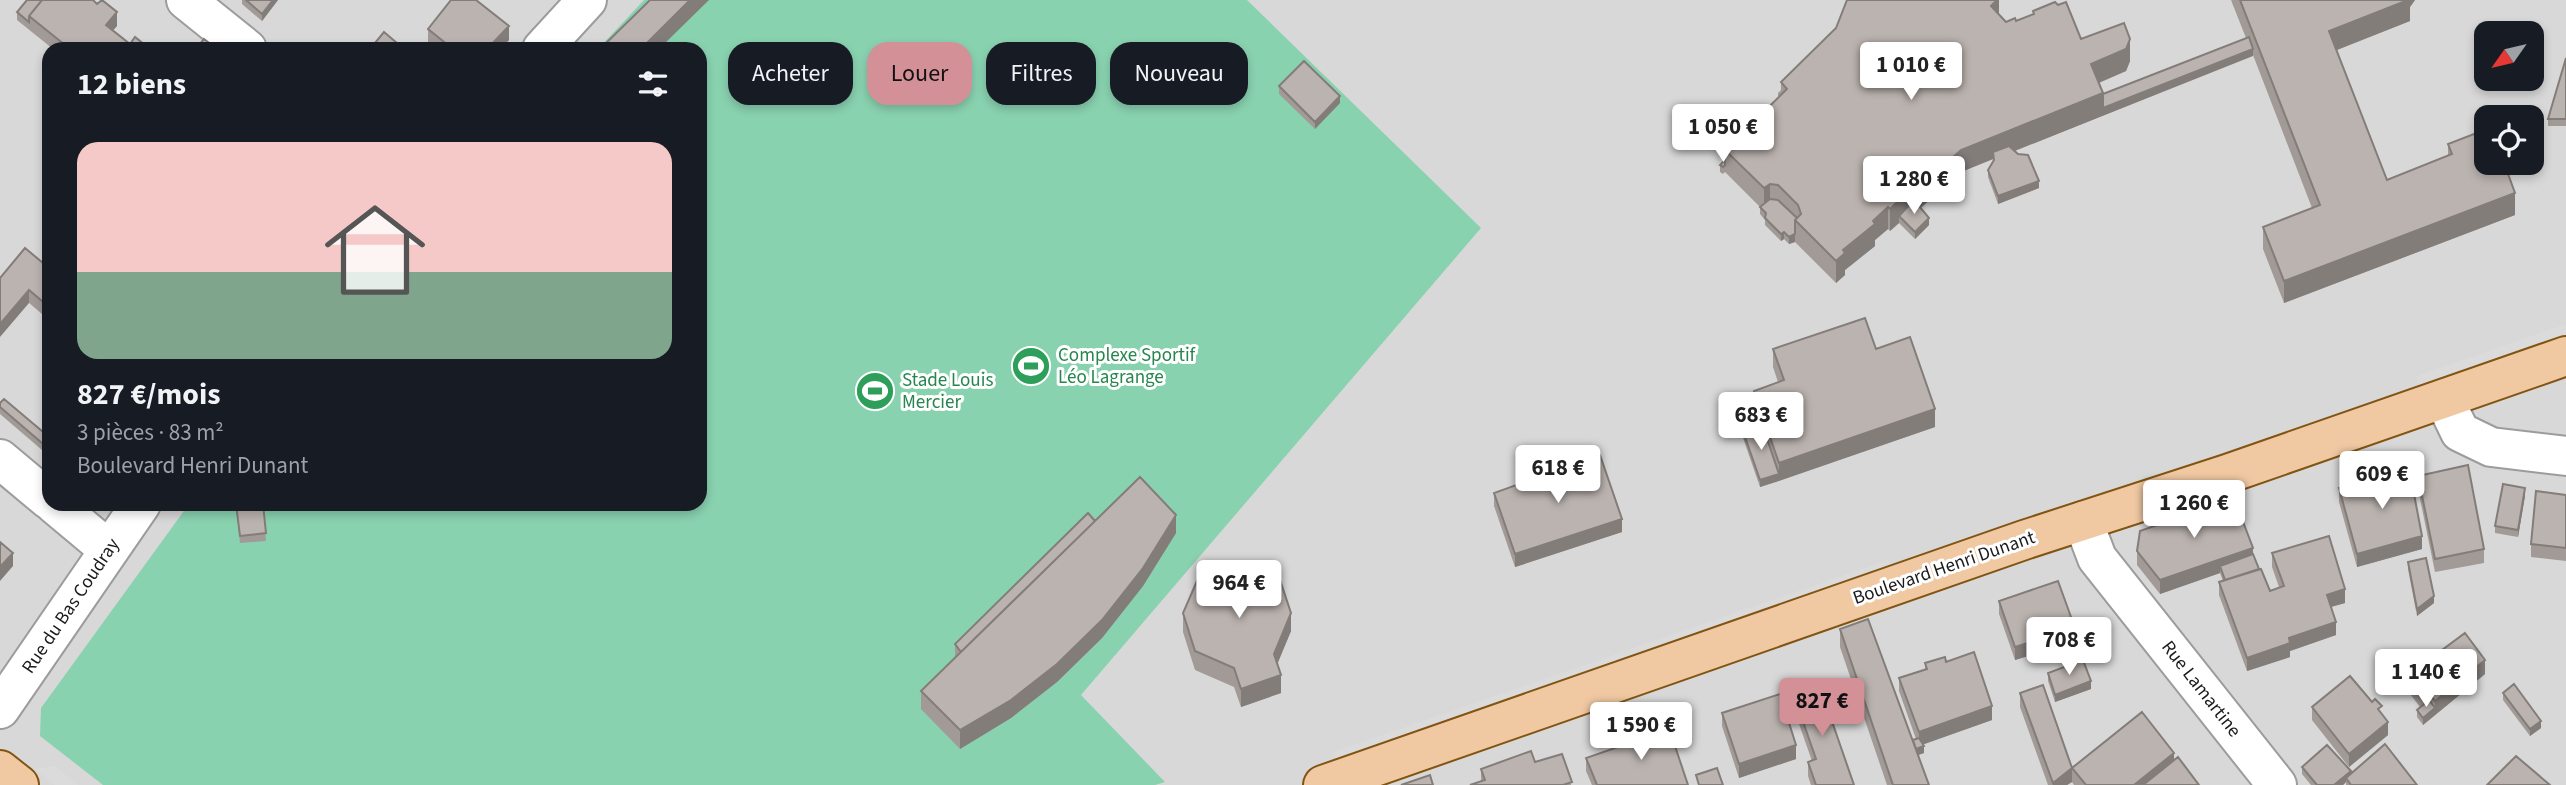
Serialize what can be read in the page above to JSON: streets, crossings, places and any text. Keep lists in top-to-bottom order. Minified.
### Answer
{"streets":{"main road":["Boulevard Henri Dunant"],"street":["Rue du Bas Coudray","Rue Lamartine"]},"crossings":[["Boulevard Henri Dunant","Rue Lamartine"]],"places":{"sports":["Complexe Sportif Léo Lagrange","Stade Louis Mercier"]},"north":"bottom left","page":{"price":["1 010 €","1 050 €","1 280 €","683 €","618 €","609 €","1 260 €","964 €","708 €","1 140 €","827 €","1 590 €"],"chip":["Acheter","Louer","Filtres","Nouveau"],"heading":"12 biens","list":[{"name":"827 €/mois","note":"3 pièces · 83 m² · Boulevard Henri Dunant"}]}}
